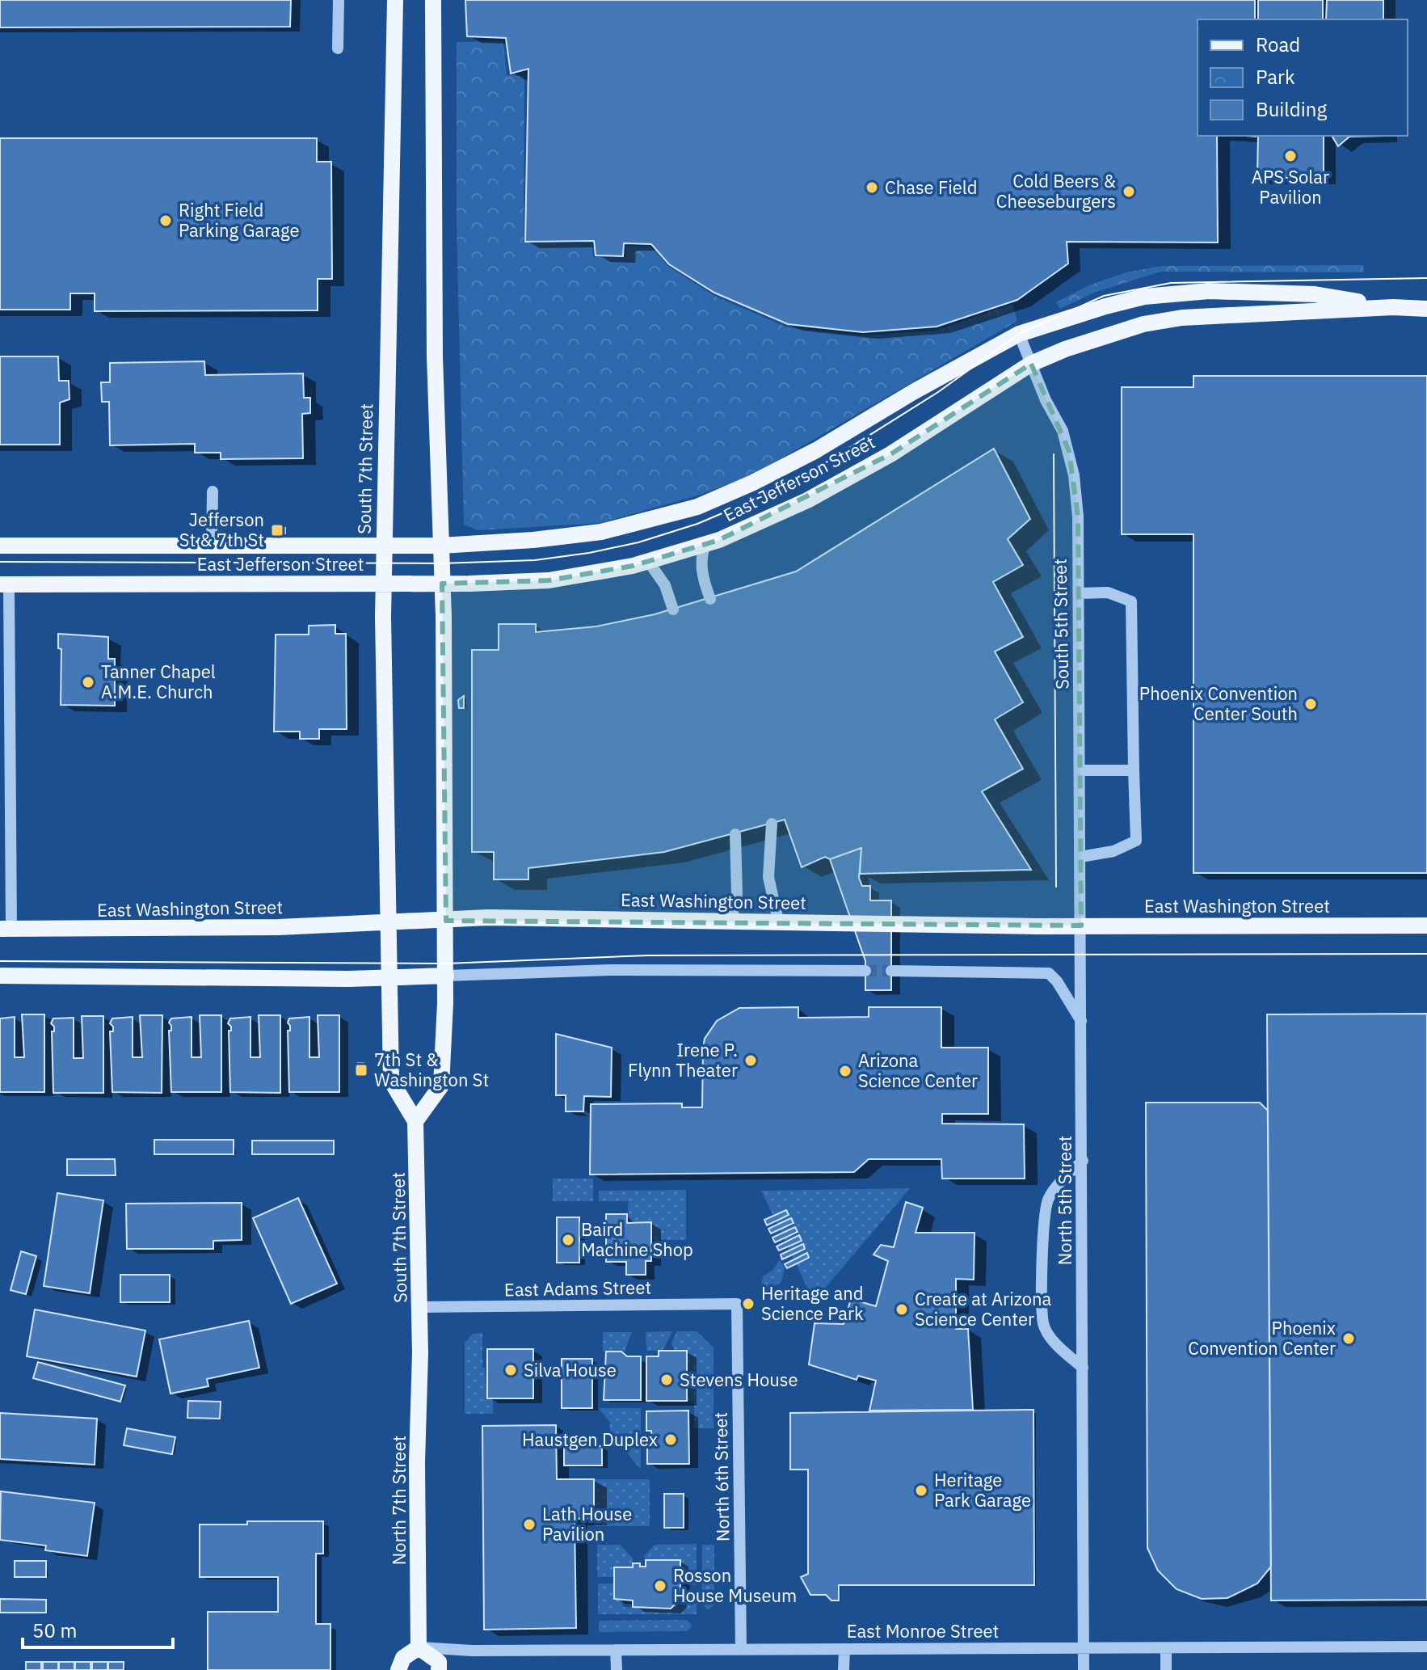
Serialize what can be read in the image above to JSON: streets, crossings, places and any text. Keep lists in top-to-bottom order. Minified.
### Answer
{"streets":{"main road":["South 7th Street","East Jefferson Street","East Washington Street","North 7th Street"],"street":["South 5th Street","North 5th Street","East Adams Street","North 6th Street","East Monroe Street"]},"crossings":[["South 7th Street","East Jefferson Street"],["South 7th Street","East Washington Street"],["South 7th Street","East Adams Street"],["South 7th Street","North 7th Street"],["East Jefferson Street","South 5th Street"],["South 5th Street","East Washington Street"],["South 5th Street","North 5th Street"],["East Washington Street","North 5th Street"],["North 5th Street","East Monroe Street"],["East Adams Street","North 6th Street"],["North 6th Street","East Monroe Street"],["North 7th Street","East Monroe Street"]],"places":{"other":["APS Solar Pavilion","Chase Field","Cold Beers & Cheeseburgers","Right Field Parking Garage","Tanner Chapel A.M.E. Church","Phoenix Convention Center South","Irene P. Flynn Theater","Arizona Science Center","Baird Machine Shop","Heritage and Science Park","Create at Arizona Science Center","Phoenix Convention Center","Silva House","Stevens House","Haustgen Duplex","Heritage Park Garage","Lath House Pavilion","Rosson House Museum"],"transit":["Jefferson St & 7th St","7th St & Washington St"]},"legend":["Road","Park","Building"],"scale_bar":"50 m"}
